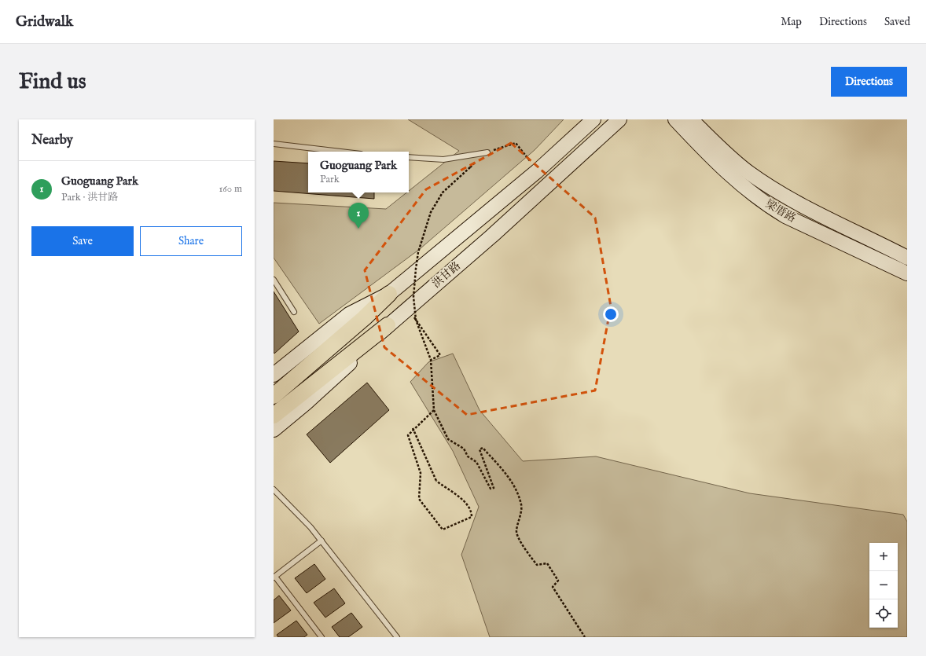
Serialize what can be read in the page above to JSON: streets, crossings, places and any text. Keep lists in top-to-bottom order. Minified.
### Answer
{"streets":{"main road":["梁厝路","洪甘路"]},"page":{"header":"Gridwalk","nav":["Map","Directions","Saved"],"buttons":["Directions",["Save","Share"]],"title":"Find us","heading":"Nearby","popup":["Guoguang Park","Park"],"list":[{"mark":"1","name":"Guoguang Park","note":"Park · 洪甘路","value":"160 m"}],"pins":"1","map_buttons":["+","−"]}}
